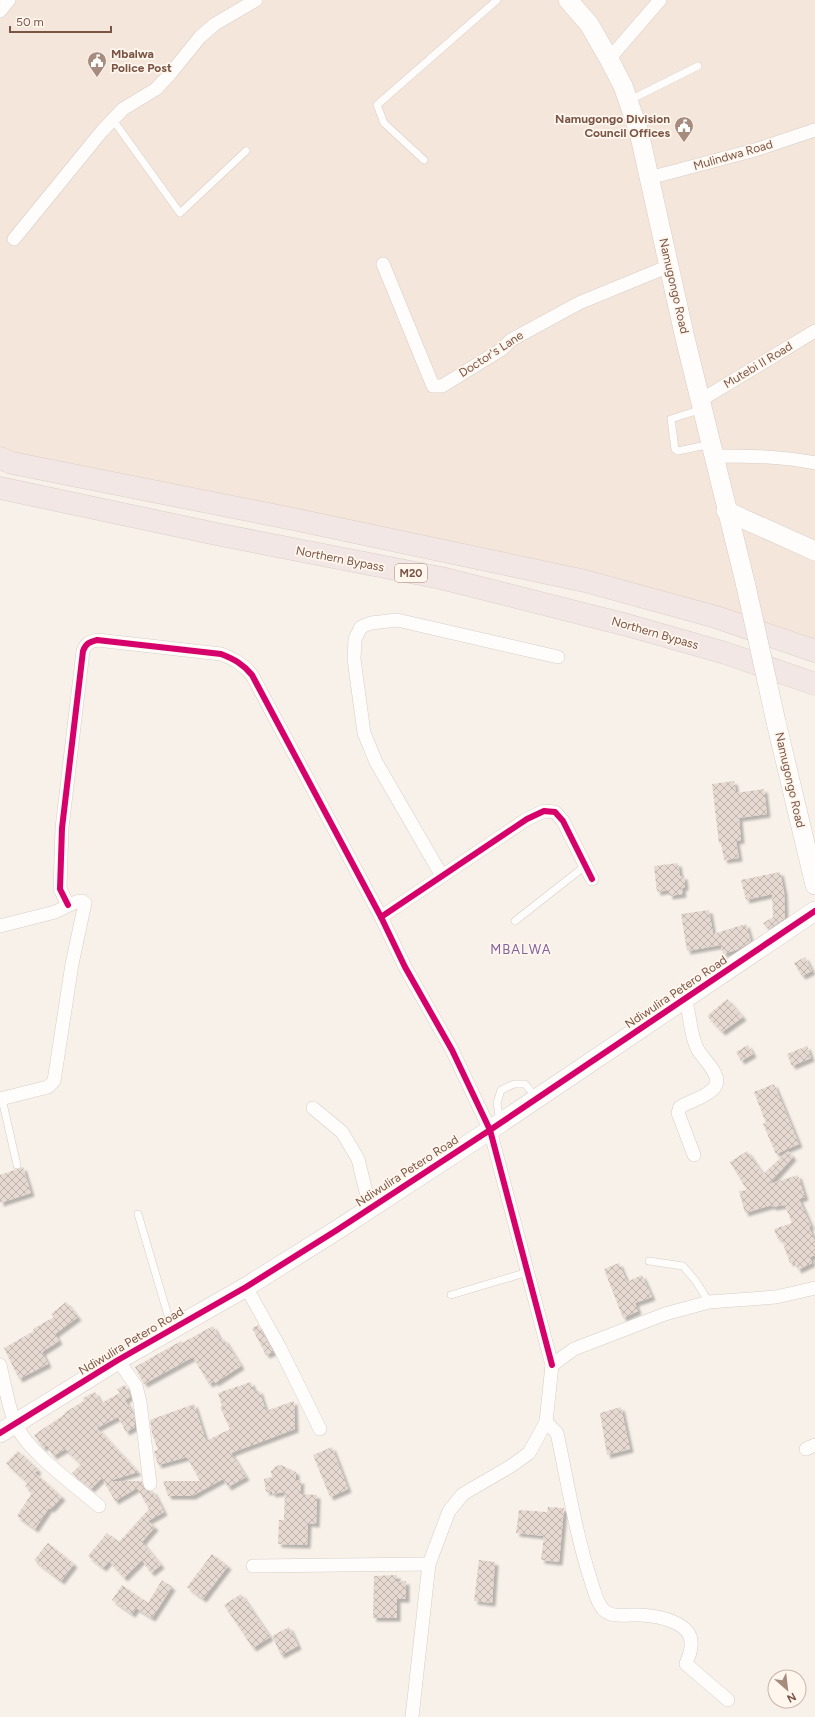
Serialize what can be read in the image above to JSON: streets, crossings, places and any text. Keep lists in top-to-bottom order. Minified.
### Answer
{"streets":{"highway":["Northern Bypass","M20"],"street":["Mulindwa Road","Namugongo Road","Doctor's Lane","Mutebi II Road","Ndiwulira Petero Road"]},"crossings":[["Mulindwa Road","Namugongo Road"],["Namugongo Road","Doctor's Lane"],["Namugongo Road","Mutebi II Road"]],"districts":["MBALWA"],"places":{"public building":["Mbalwa Police Post","Namugongo Division Council Offices"]},"scale_bar":"50 m","north":"bottom right"}
